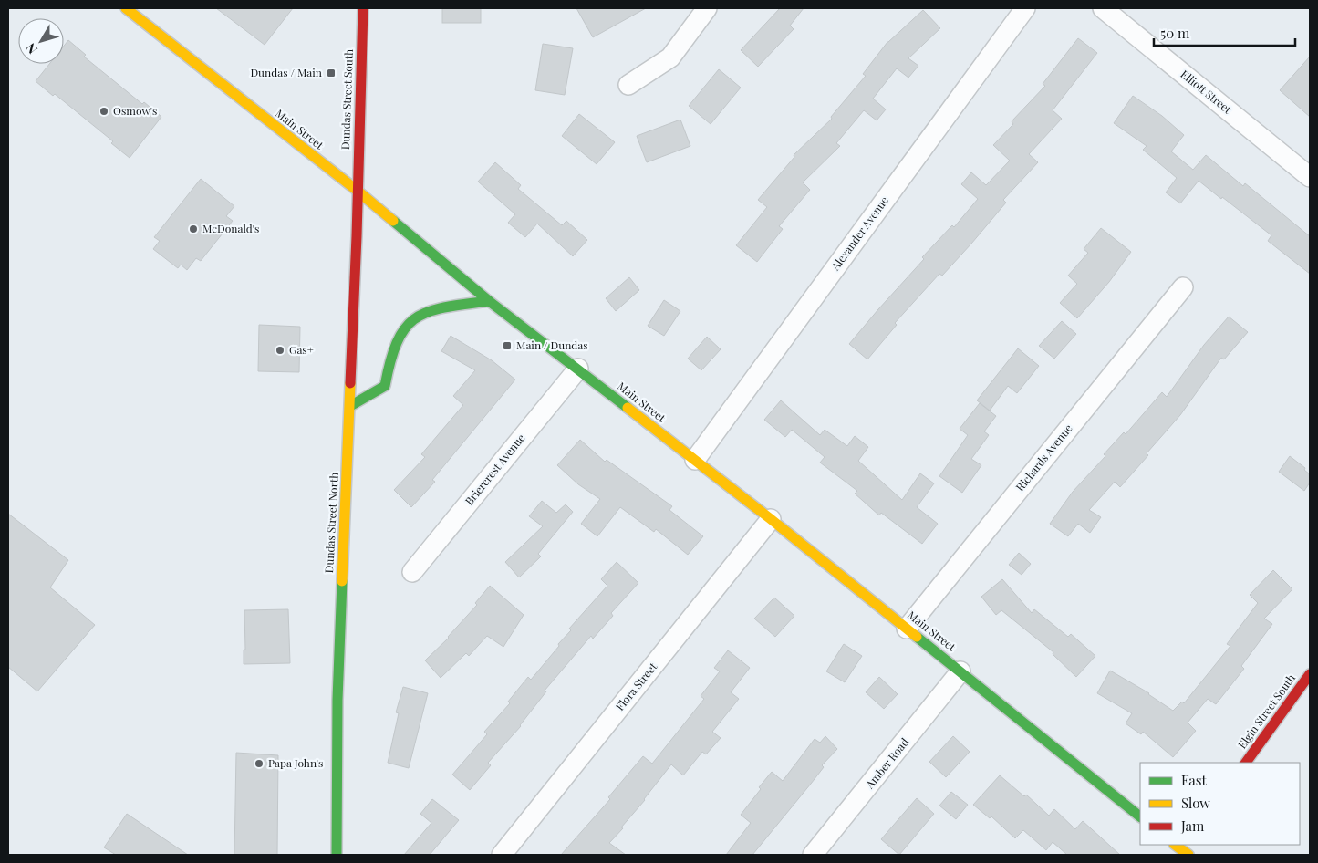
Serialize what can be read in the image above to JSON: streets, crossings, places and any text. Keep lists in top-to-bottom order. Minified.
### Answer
{"streets":{"main road":["Dundas Street South","Main Street","Dundas Street North","Elgin Street South"],"street":["Elliott Street","Alexander Avenue","Richards Avenue","Briercrest Avenue","Flora Street","Amber Road"]},"crossings":[["Dundas Street South","Main Street"],["Dundas Street South","Dundas Street North"],["Main Street","Alexander Avenue"],["Main Street","Richards Avenue"],["Main Street","Briercrest Avenue"],["Main Street","Dundas Street North"],["Main Street","Flora Street"],["Main Street","Amber Road"]],"places":{"transit":["Dundas / Main","Main / Dundas"],"other":["Osmow's","McDonald's","Gas+","Papa John's"]},"legend":["Fast","Slow","Jam"],"scale_bar":"50 m","north":"bottom left"}
